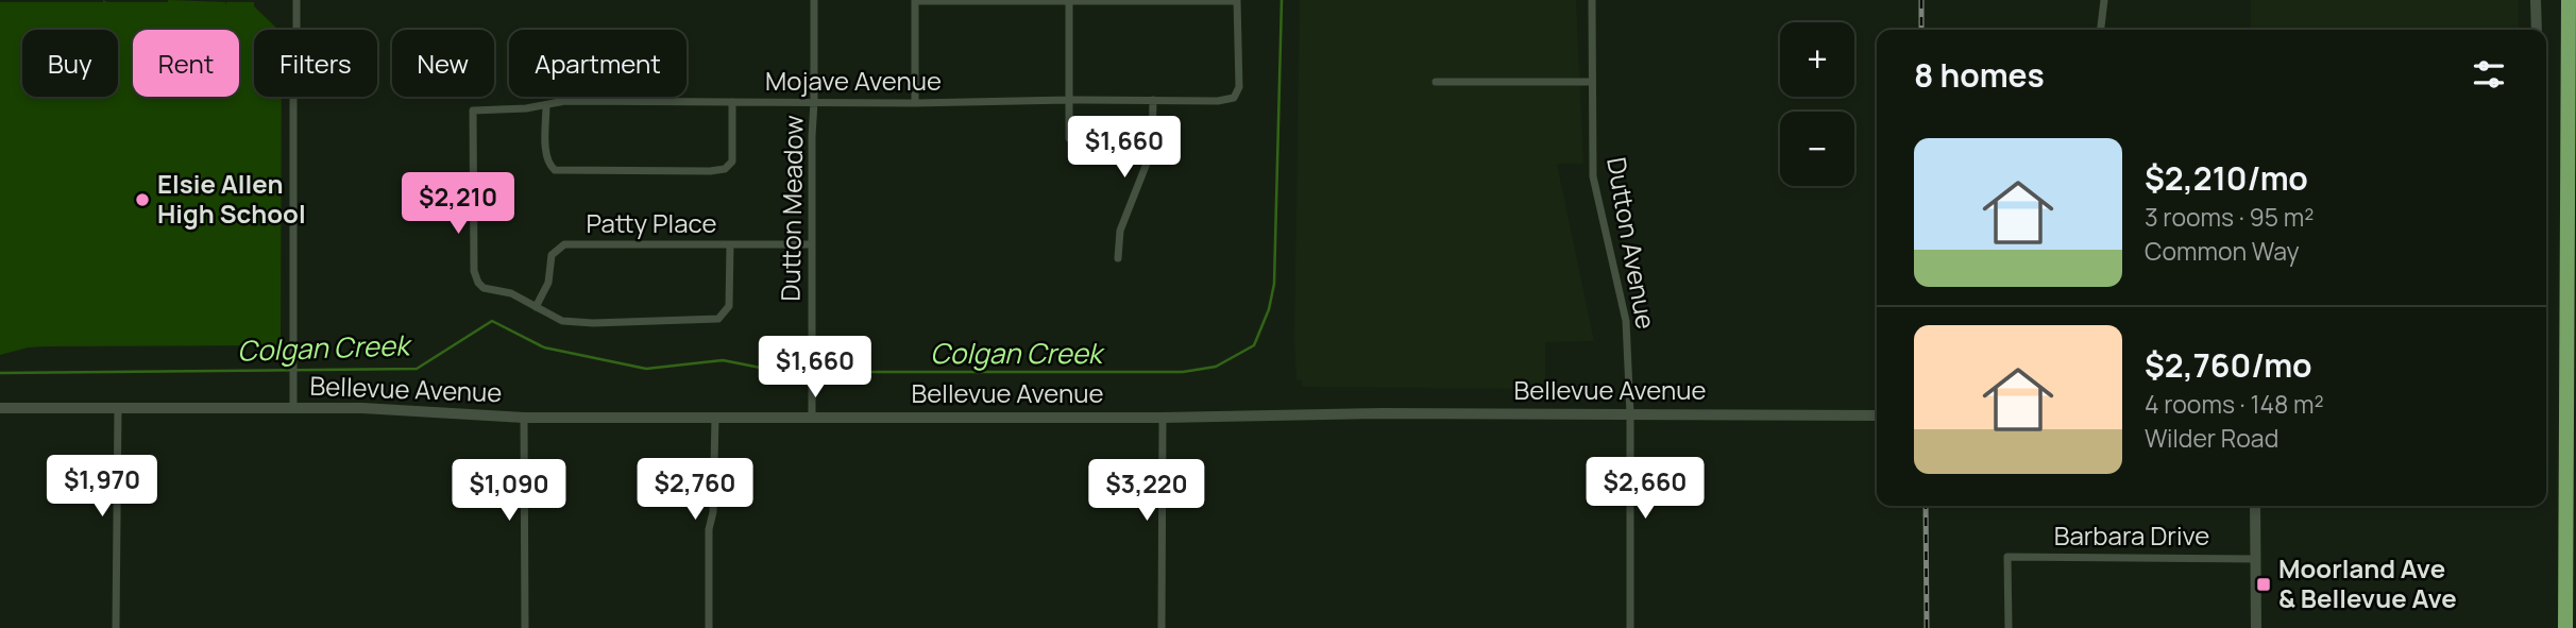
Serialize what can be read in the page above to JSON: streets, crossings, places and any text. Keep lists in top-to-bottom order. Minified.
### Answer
{"streets":{"street":["Mojave Avenue","Dutton Meadow","Patty Place","Dutton Avenue","Bellevue Avenue","Barbara Drive"]},"crossings":[["Mojave Avenue","Dutton Meadow"],["Mojave Avenue","Patty Place"],["Dutton Meadow","Patty Place"],["Dutton Meadow","Bellevue Avenue"],["Dutton Avenue","Bellevue Avenue"]],"water":["Colgan Creek"],"places":{"other":["Elsie Allen High School"],"transit":["Moorland Ave & Bellevue Ave"]},"page":{"map_buttons":["+","−"],"chip":["Buy","Rent","Filters","New","Apartment"],"heading":"8 homes","price":["$1,660","$2,210","$1,660","$1,970","$2,660","$2,760","$1,090","$3,220"],"list":[{"name":"$2,210/mo","note":"3 rooms · 95 m² · Common Way"},{"name":"$2,760/mo","note":"4 rooms · 148 m² · Wilder Road"}]}}
